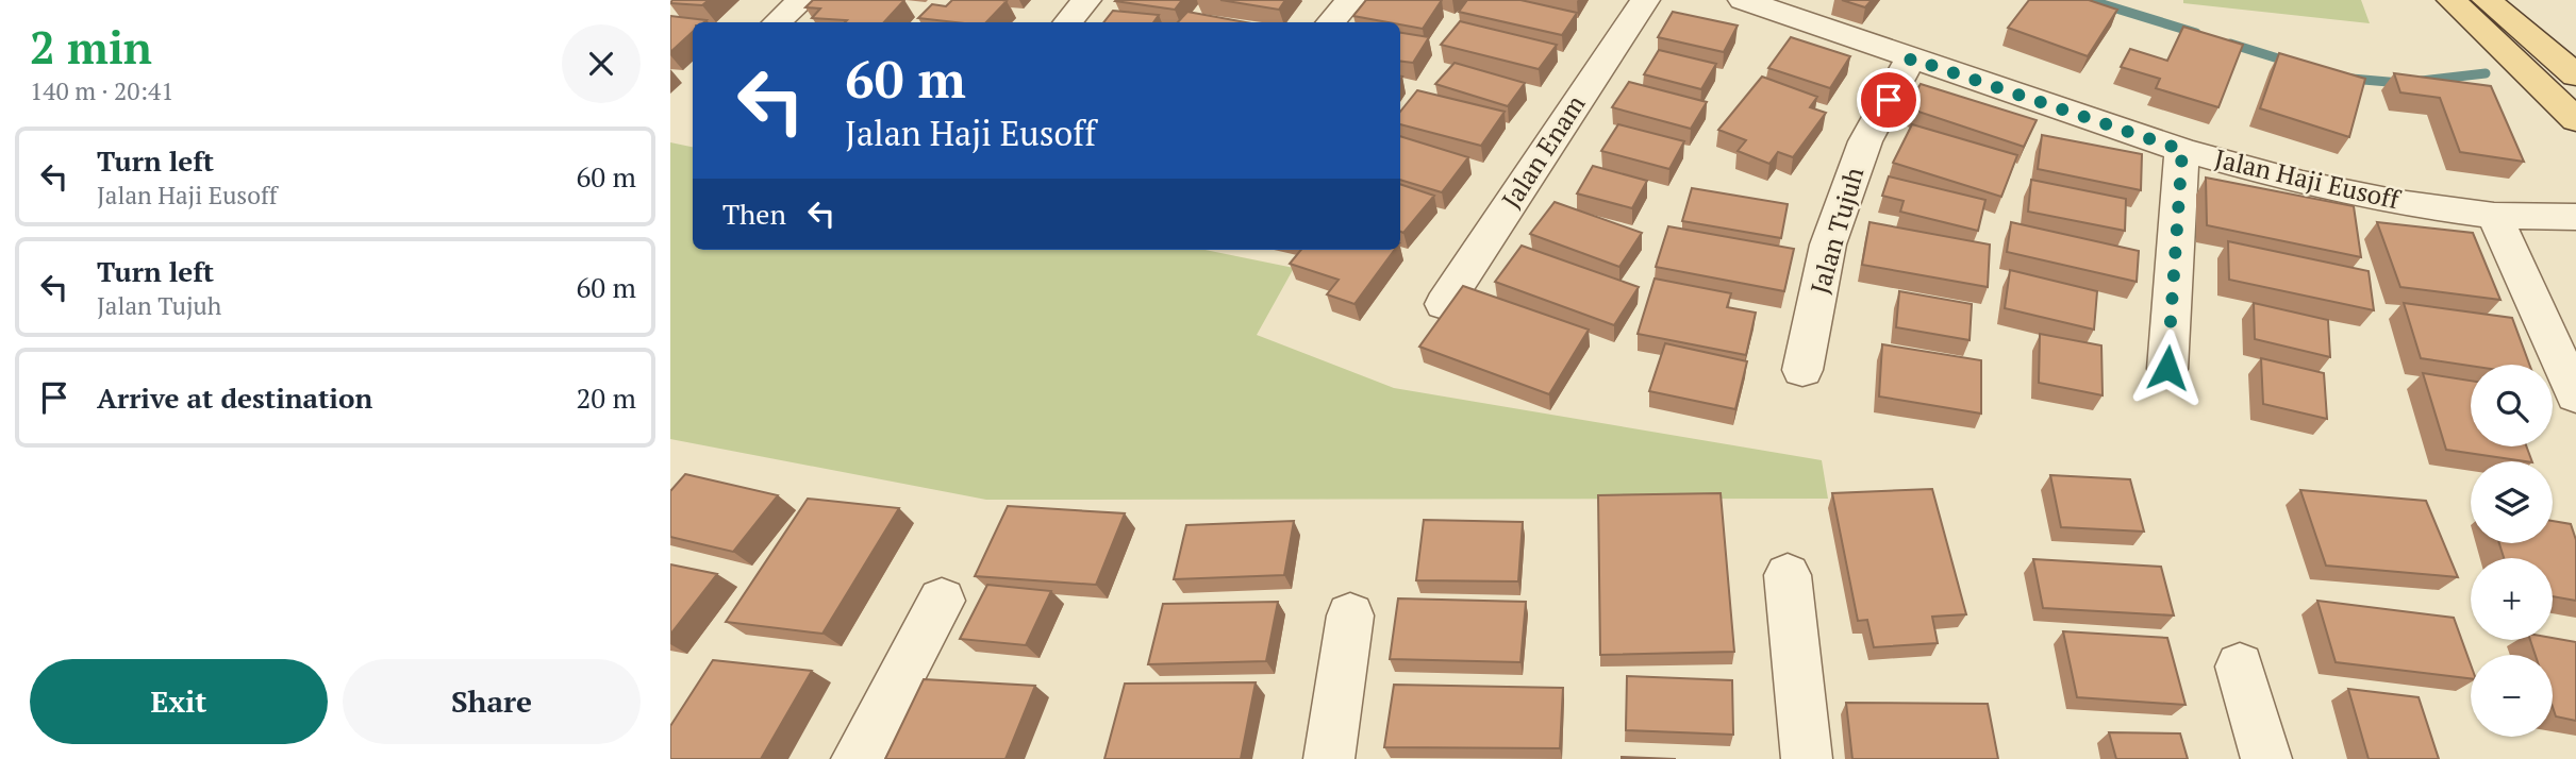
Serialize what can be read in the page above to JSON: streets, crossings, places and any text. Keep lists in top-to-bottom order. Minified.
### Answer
{"streets":{"street":["Jalan Enam","Jalan Haji Eusoff","Jalan Tujuh"]},"crossings":[["Jalan Haji Eusoff","Jalan Tujuh"]],"page":{"heading":["2 min","140 m · 20:41"],"turn":["60 m","Jalan Haji Eusoff"],"list":[{"name":"Turn left","note":"Jalan Haji Eusoff","value":"60 m"},{"name":"Turn left","note":"Jalan Tujuh","value":"60 m"},{"name":"Arrive at destination","value":"20 m"}],"then":"Then","map_buttons":["+","−"],"buttons":["Exit","Share"]}}
